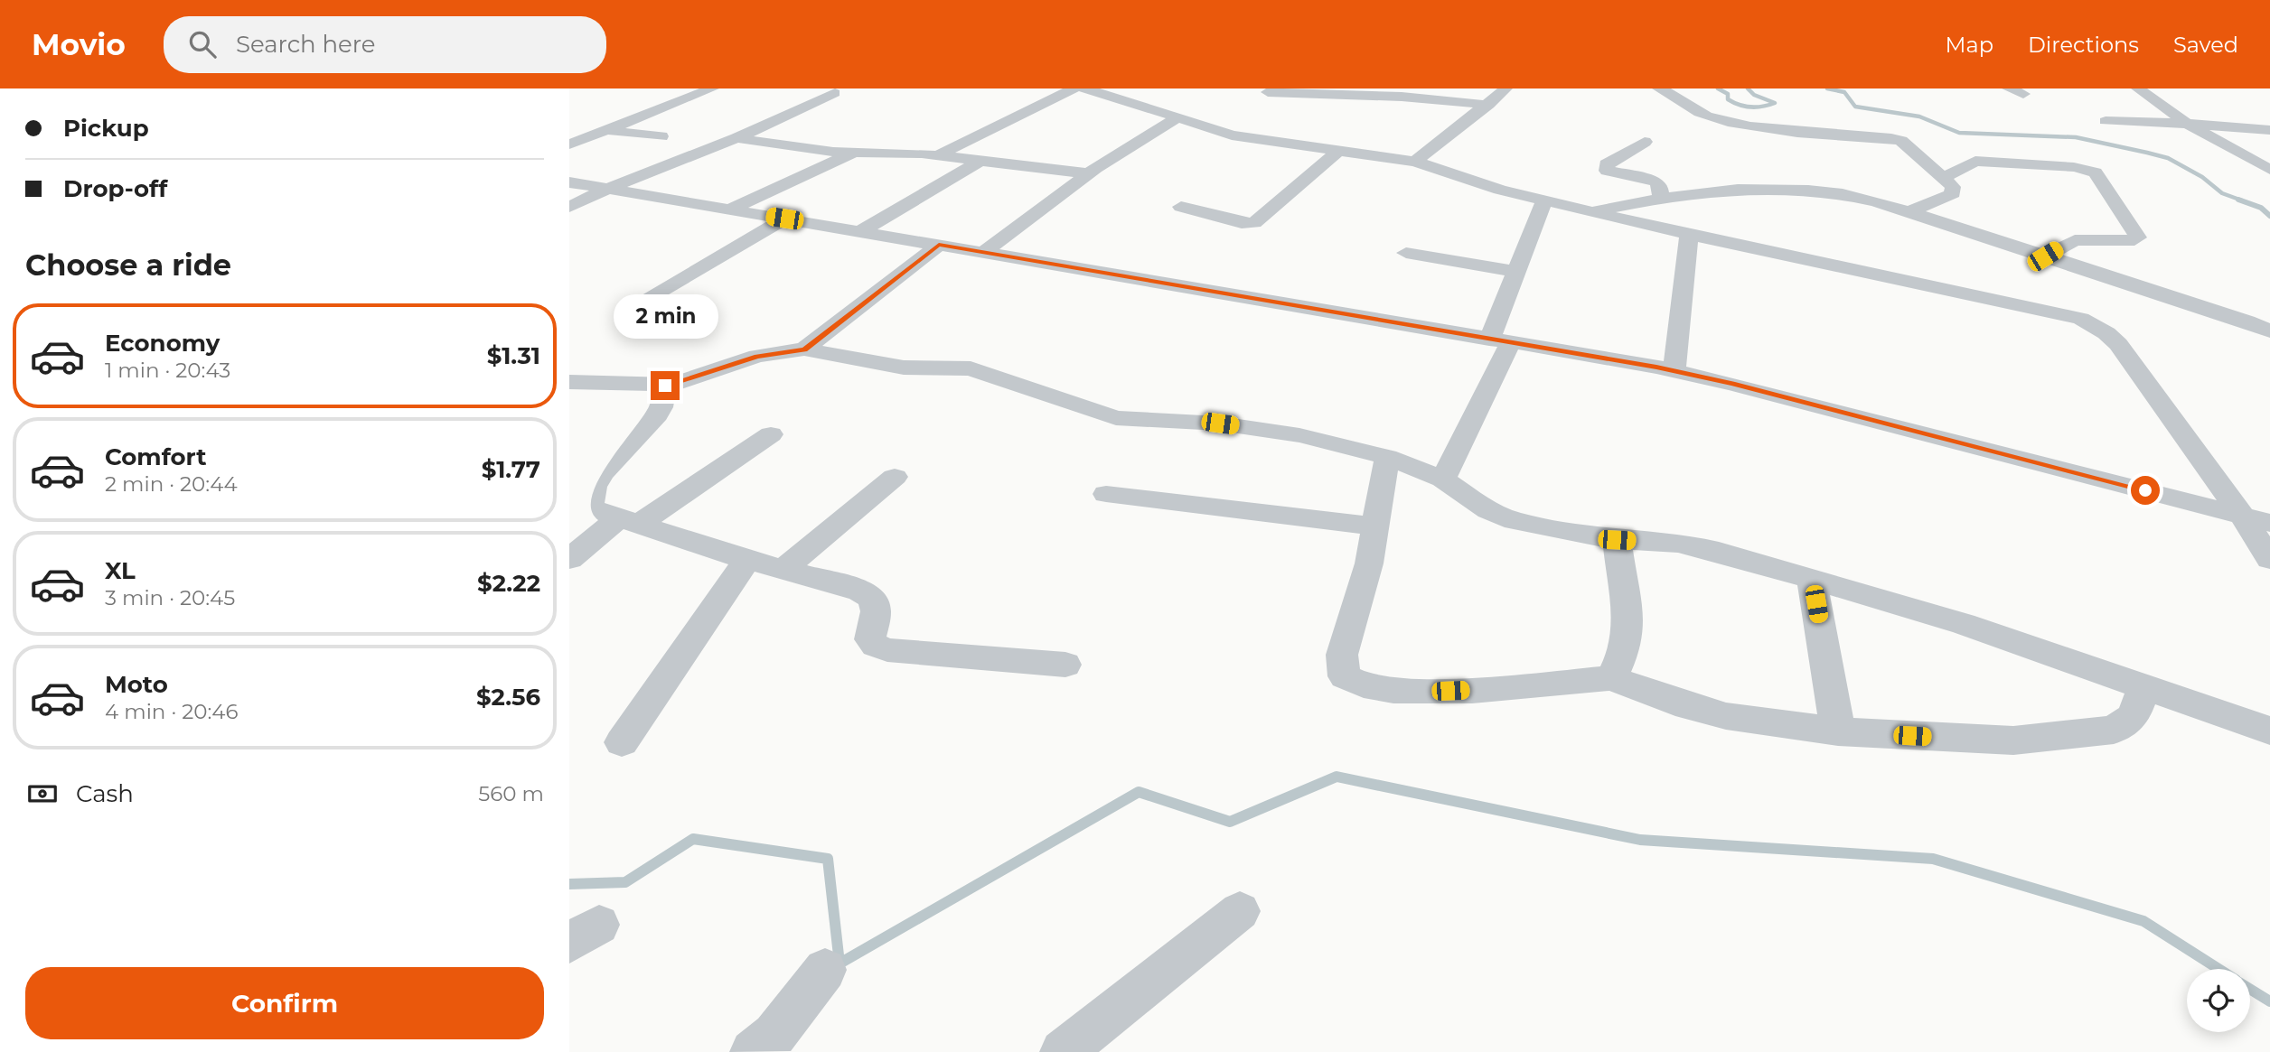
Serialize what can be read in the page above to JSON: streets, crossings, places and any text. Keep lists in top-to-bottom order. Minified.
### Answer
{"page":{"header":"Movio","search":"Search here","nav":["Map","Directions","Saved"],"banner":["Pickup","Drop-off"],"heading":"Choose a ride","bubble":"2 min","list":[{"name":"Economy","note":"1 min · 20:43","value":"$1.31"},{"name":"Comfort","note":"2 min · 20:44","value":"$1.77"},{"name":"XL","note":"3 min · 20:45","value":"$2.22"},{"name":"Moto","note":"4 min · 20:46","value":"$2.56"}],"pay":["Cash","560 m"],"buttons":"Confirm"}}
